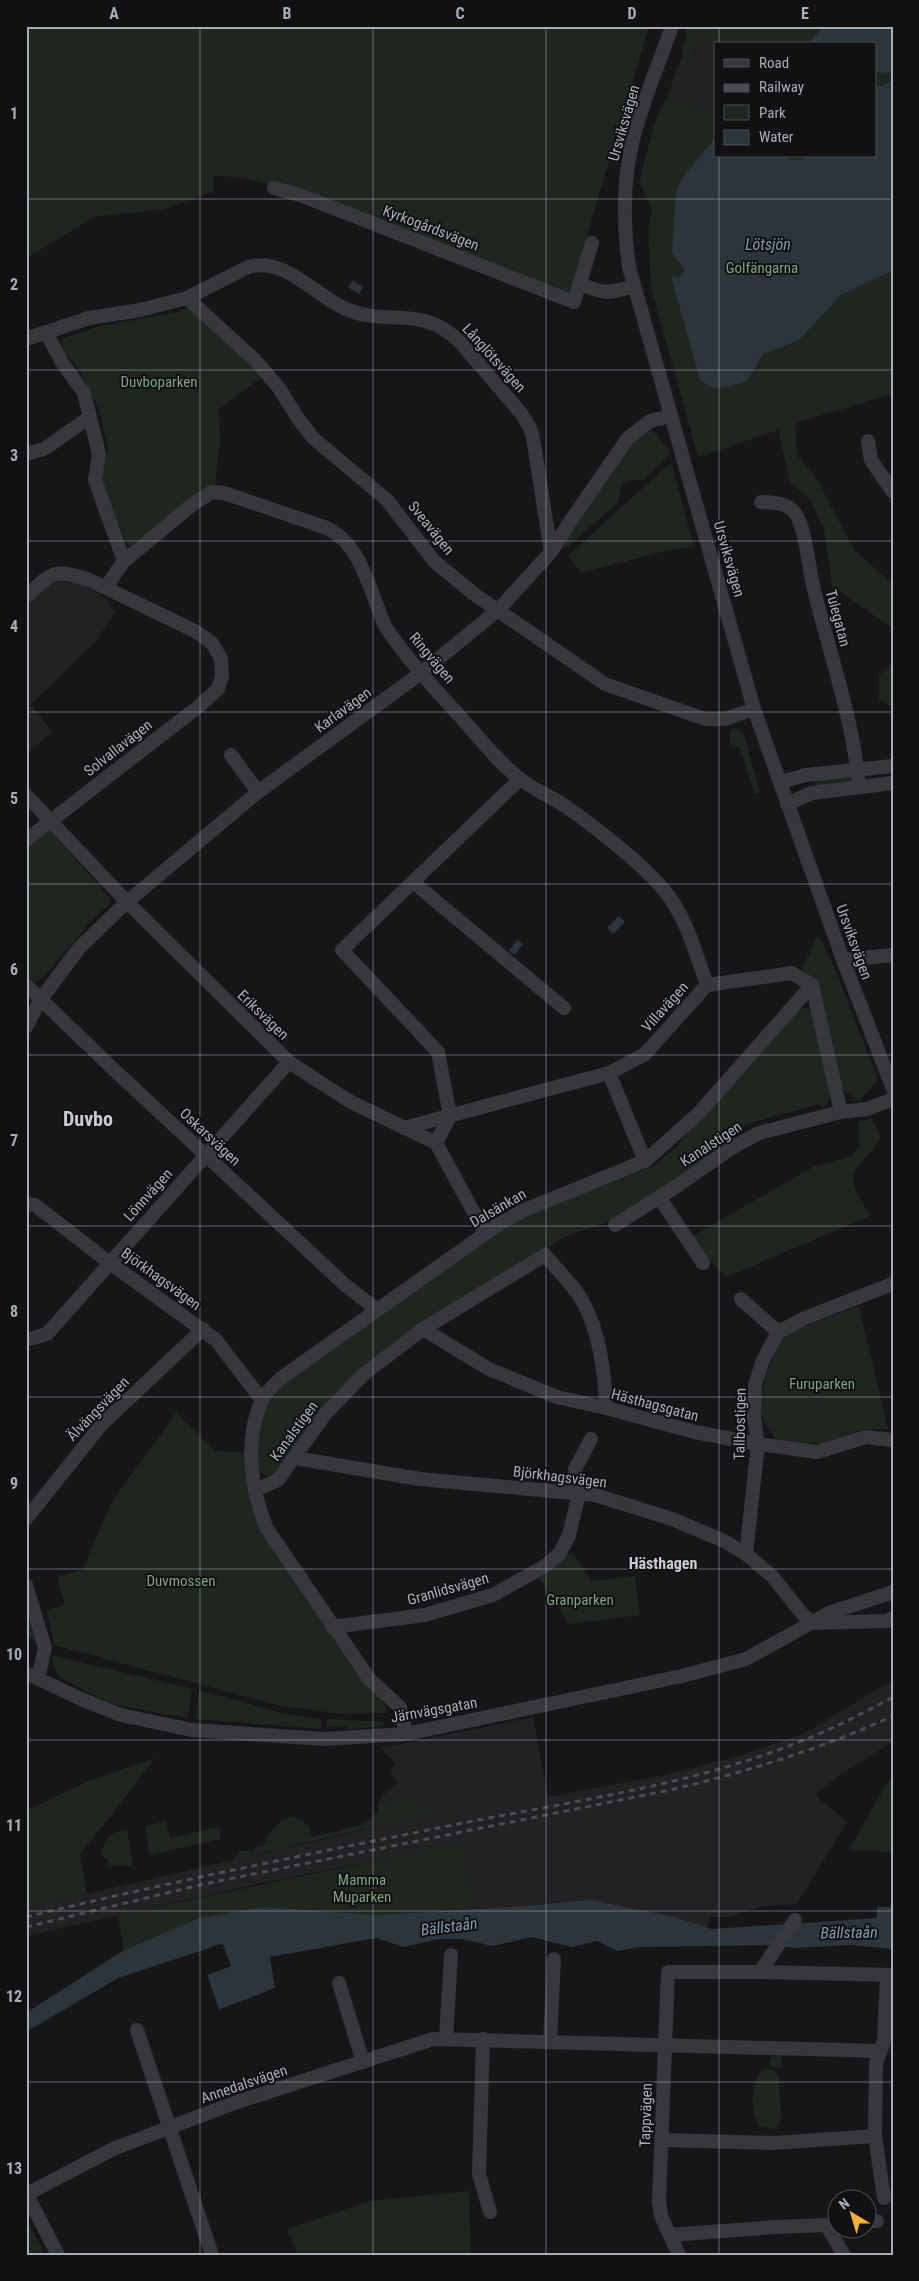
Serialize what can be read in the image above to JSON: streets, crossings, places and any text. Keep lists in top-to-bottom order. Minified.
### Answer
{"streets":{"street":["Ursviksvägen","Kyrkogårdsvägen","Långlötsvägen","Sveavägen","Tulegatan","Ringvägen","Karlavägen","Solvallavägen","Villavägen","Eriksvägen","Oskarsvägen","Kanalstigen","Lönnvägen","Dalsänkan","Björkhagsvägen","Hästhagsgatan","Älvängsvägen","Tallbostigen","Granlidsvägen","Järnvägsgatan","Annedalsvägen","Tappvägen"]},"crossings":[["Ursviksvägen","Sveavägen"],["Ursviksvägen","Karlavägen"],["Långlötsvägen","Sveavägen"],["Långlötsvägen","Karlavägen"],["Sveavägen","Karlavägen"],["Ringvägen","Karlavägen"],["Ringvägen","Solvallavägen"],["Ringvägen","Villavägen"],["Karlavägen","Eriksvägen"],["Karlavägen","Oskarsvägen"],["Solvallavägen","Eriksvägen"],["Villavägen","Eriksvägen"],["Villavägen","Dalsänkan"],["Eriksvägen","Lönnvägen"],["Oskarsvägen","Lönnvägen"],["Oskarsvägen","Dalsänkan"],["Kanalstigen","Dalsänkan"],["Kanalstigen","Björkhagsvägen"],["Kanalstigen","Hästhagsgatan"],["Lönnvägen","Björkhagsvägen"],["Dalsänkan","Björkhagsvägen"],["Björkhagsvägen","Älvängsvägen"],["Björkhagsvägen","Tallbostigen"],["Björkhagsvägen","Granlidsvägen"],["Björkhagsvägen","Järnvägsgatan"],["Hästhagsgatan","Tallbostigen"],["Annedalsvägen","Tappvägen"]],"districts":["Duvbo","Hästhagen"],"water":["Lötsjön","Bällstaån"],"parks":["Golfängarna","Duvboparken","Furuparken","Duvmossen","Granparken","Mamma Muparken"],"legend":["Road","Railway","Park","Water"],"north":"top left","grid":{"columns":["A","B","C","D","E"],"rows":["1","2","3","4","5","6","7","8","9","10","11","12","13"]}}
